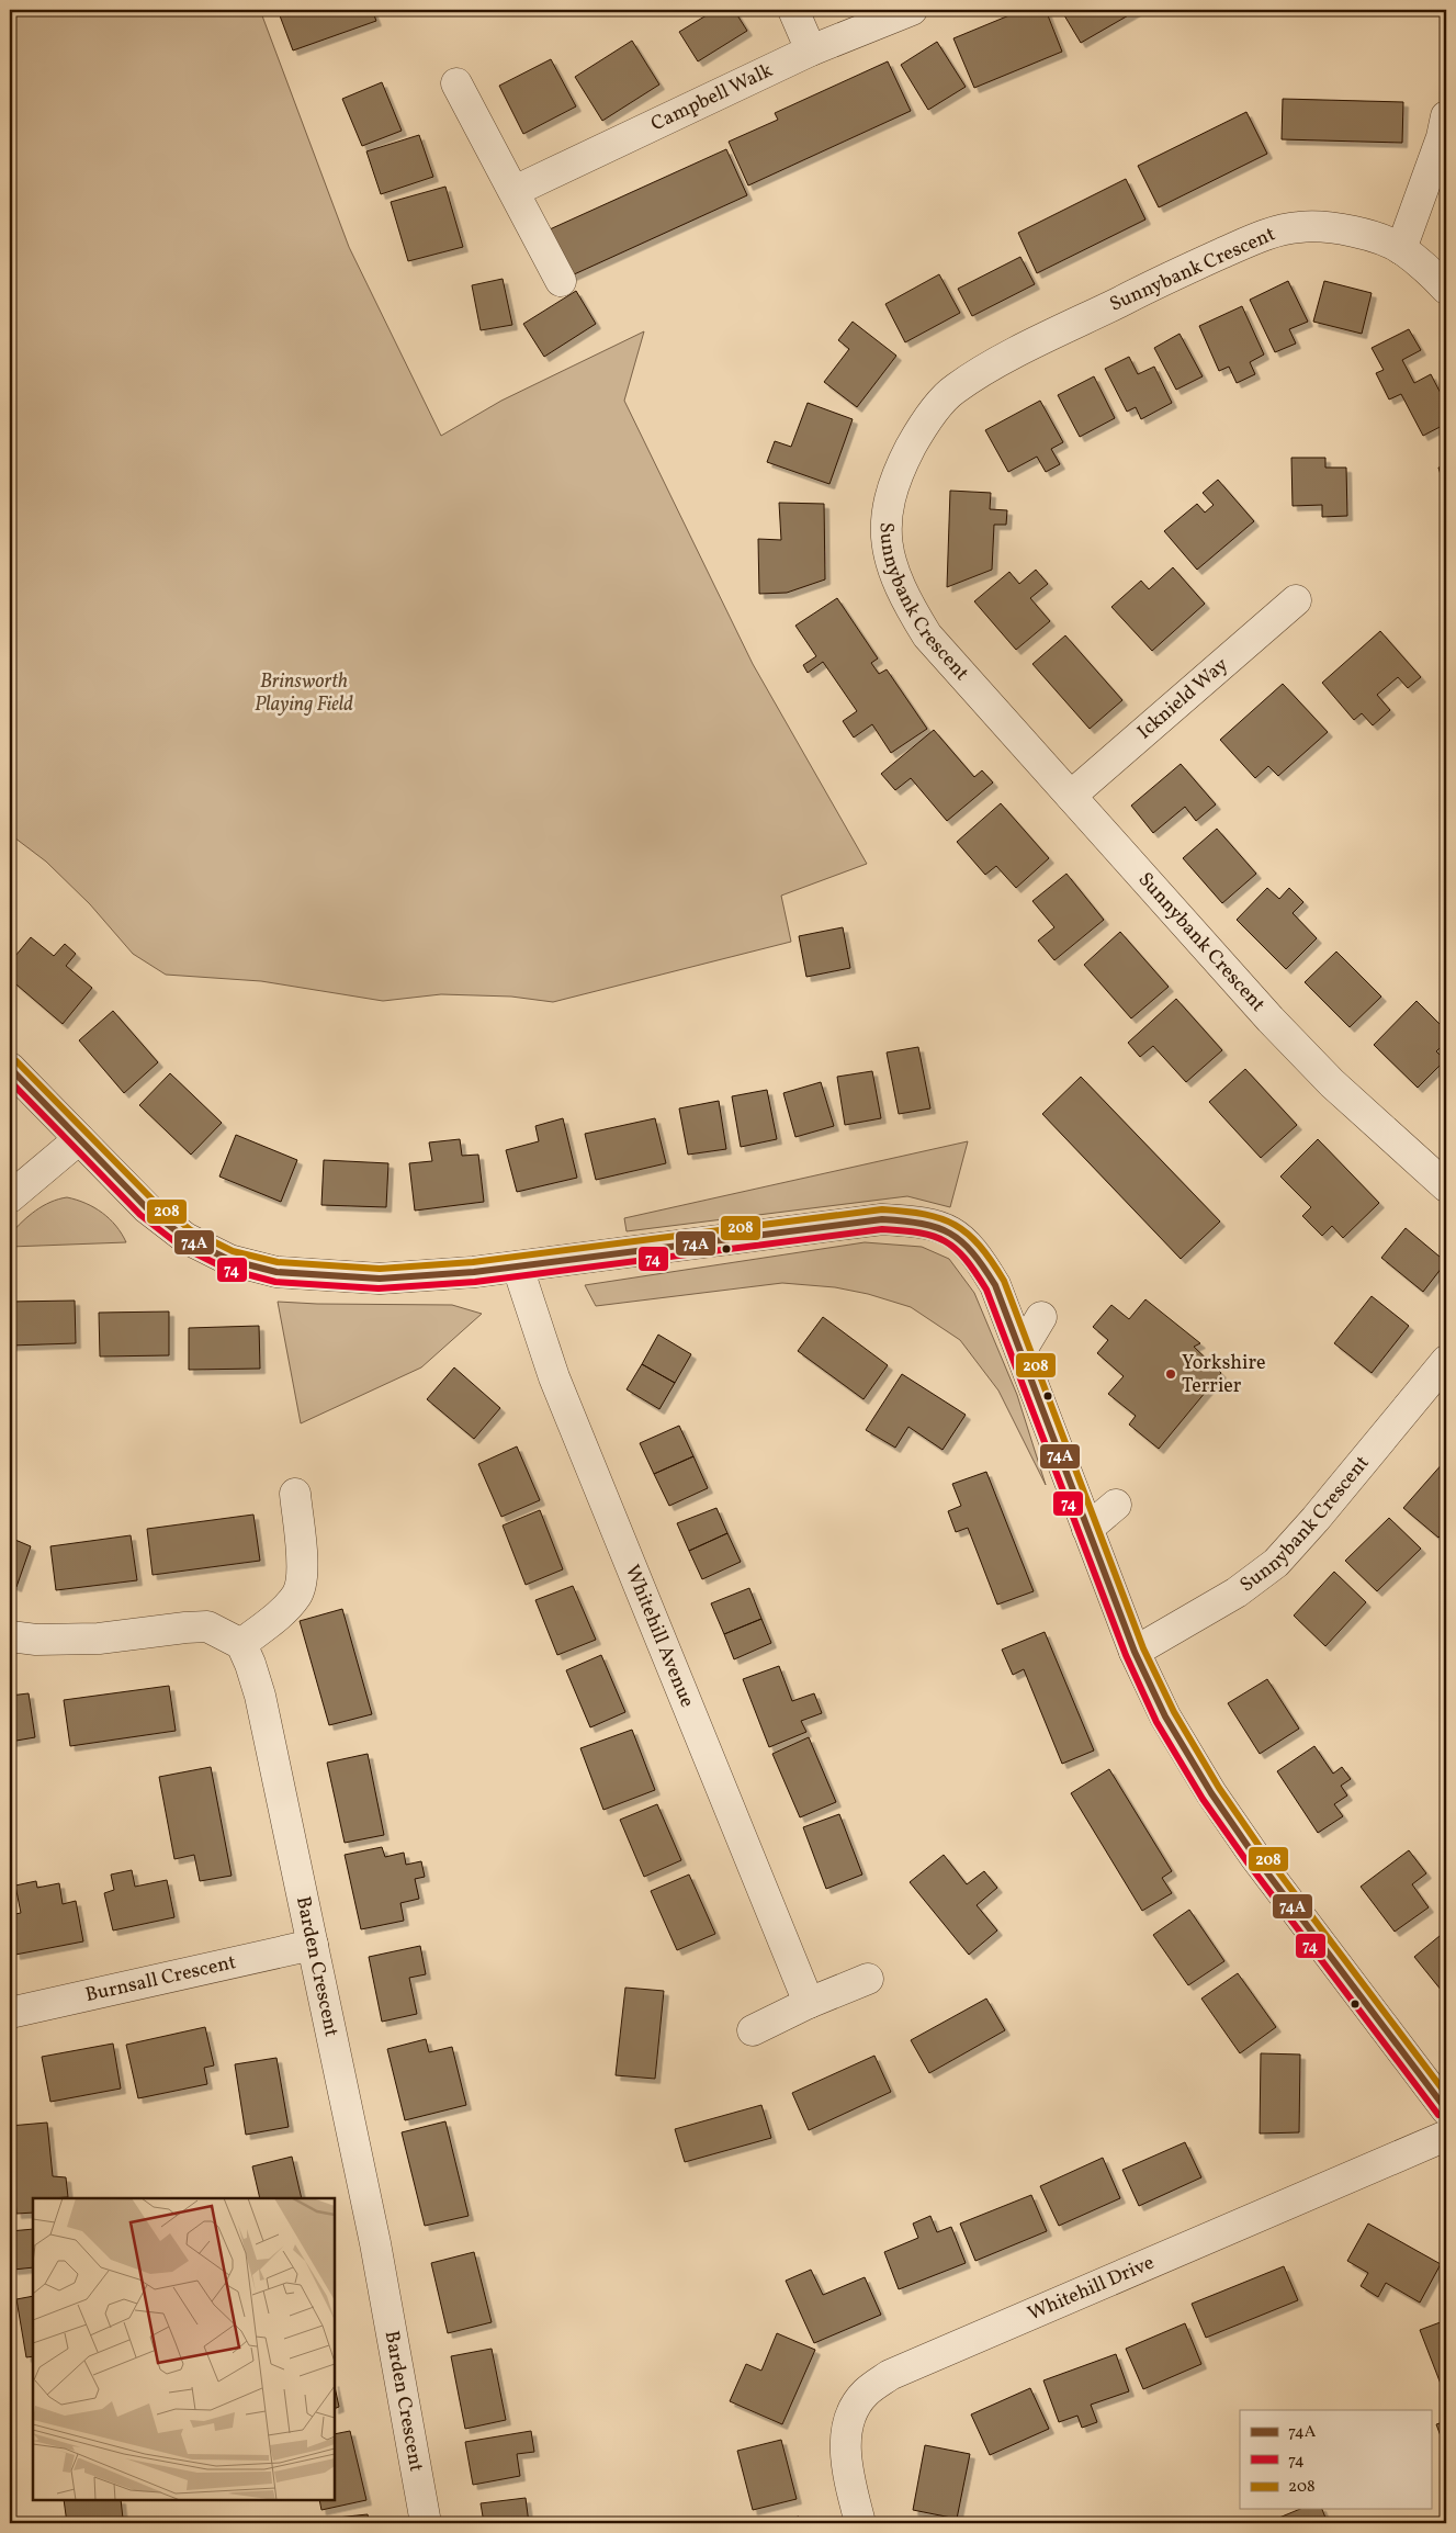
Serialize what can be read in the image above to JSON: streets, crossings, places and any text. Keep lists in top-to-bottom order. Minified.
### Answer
{"streets":{"street":["Campbell Walk","Sunnybank Crescent","Icknield Way","Whitehill Avenue","Barden Crescent","Burnsall Crescent","Whitehill Drive"]},"crossings":[["Sunnybank Crescent","Icknield Way"],["Barden Crescent","Burnsall Crescent"]],"parks":["Brinsworth Playing Field"],"places":["Yorkshire Terrier"],"lines":["transit line 208","transit line 74A","transit line 74"],"legend":["74A","74","208"]}
